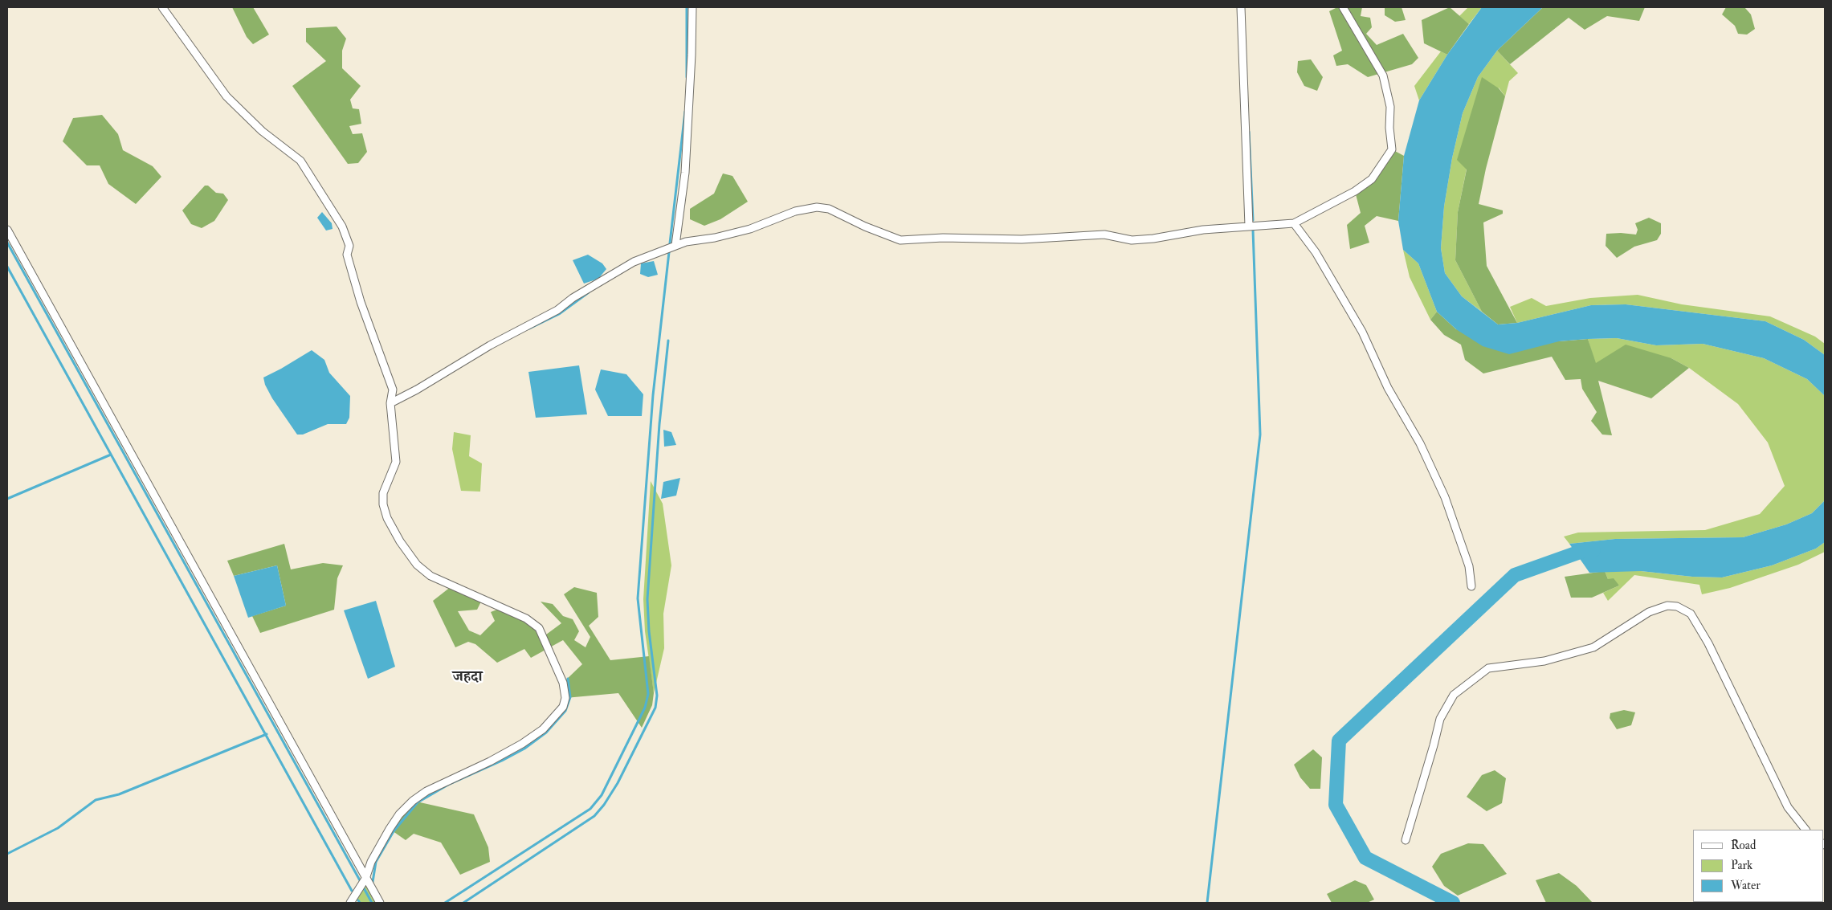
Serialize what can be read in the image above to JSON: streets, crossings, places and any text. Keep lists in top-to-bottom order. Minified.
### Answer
{"districts":["जहदा"],"legend":["Road","Park","Water"]}
